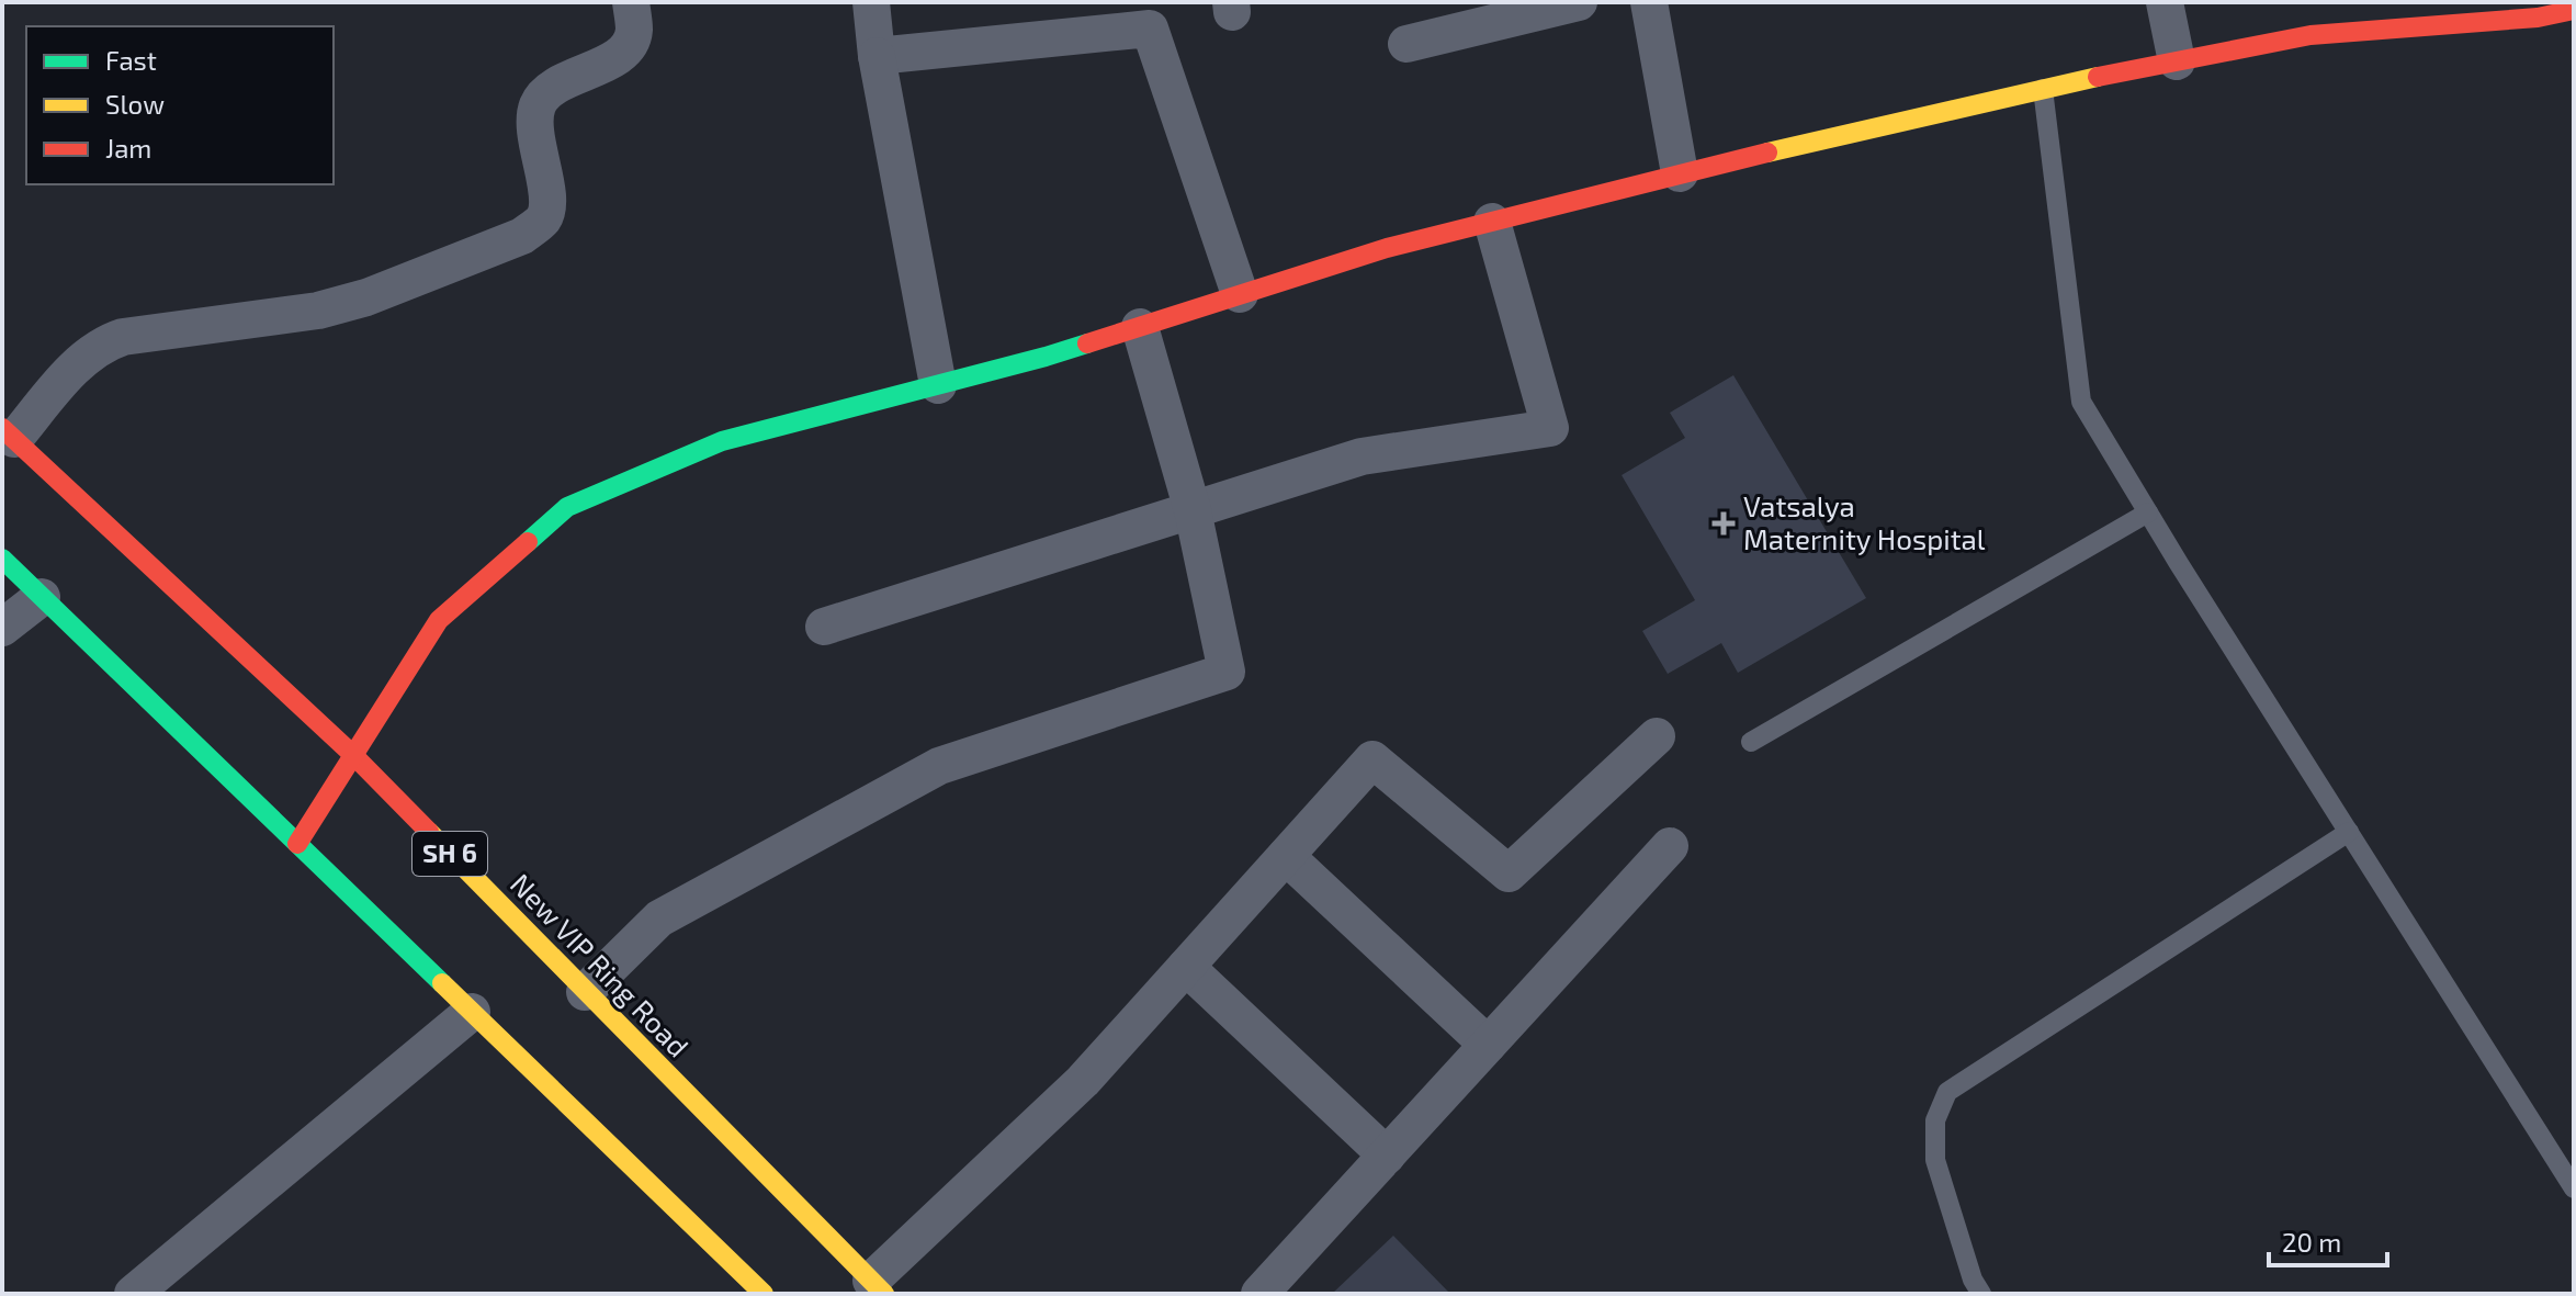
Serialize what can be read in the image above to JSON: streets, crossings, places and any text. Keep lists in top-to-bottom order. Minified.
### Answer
{"streets":{"street":["SH 6","New VIP Ring Road"]},"places":{"health":["Vatsalya Maternity Hospital"]},"legend":["Fast","Slow","Jam"],"scale_bar":"20 m"}
